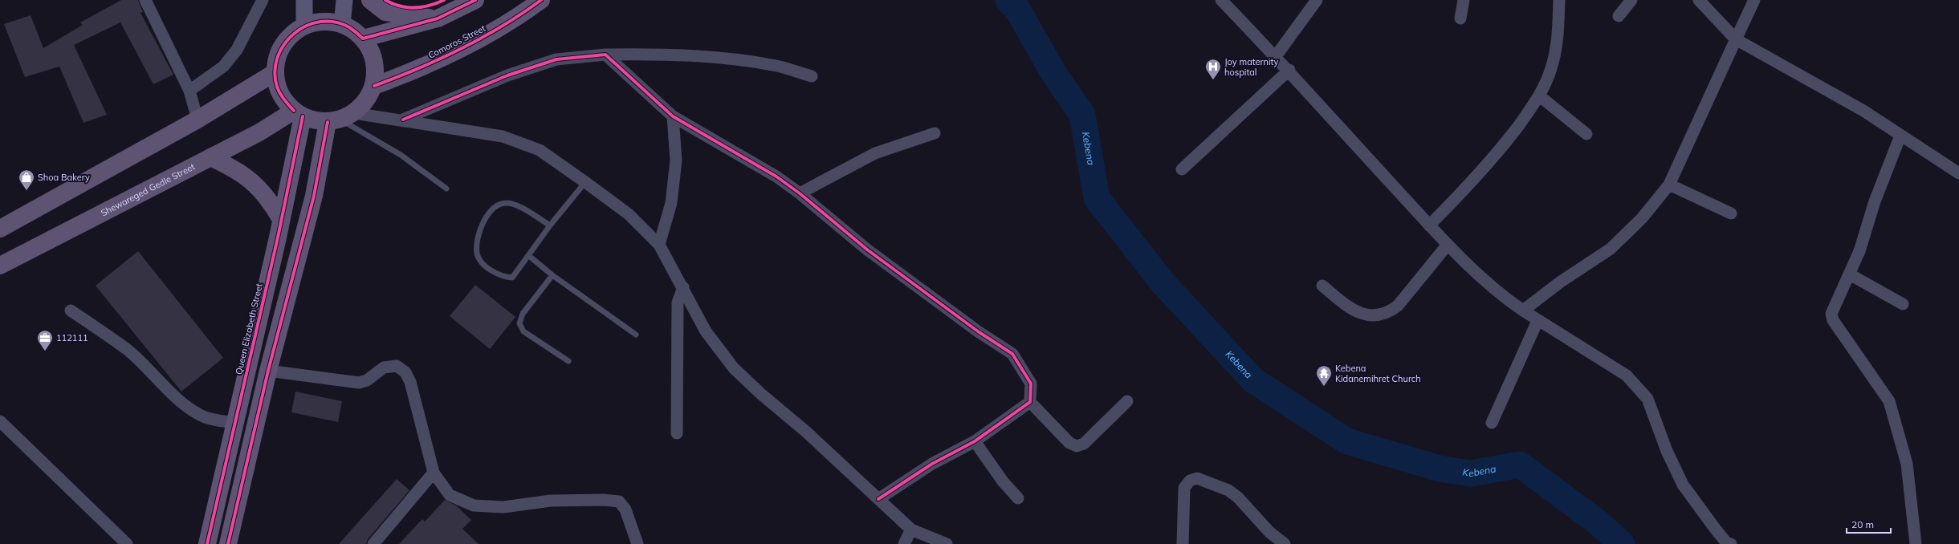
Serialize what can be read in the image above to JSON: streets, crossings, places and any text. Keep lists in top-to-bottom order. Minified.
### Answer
{"streets":{"main road":["Comoros Street","Shewareged Gedle Street","Queen Elizabeth Street"]},"crossings":[["Comoros Street","Shewareged Gedle Street"],["Comoros Street","Queen Elizabeth Street"],["Shewareged Gedle Street","Queen Elizabeth Street"]],"water":["Kebena"],"places":{"hospital":["Joy maternity hospital"],"shop":["Shoa Bakery"],"office":["112111"],"temple":["Kebena Kidanemihret Church"]},"scale_bar":"20 m"}
